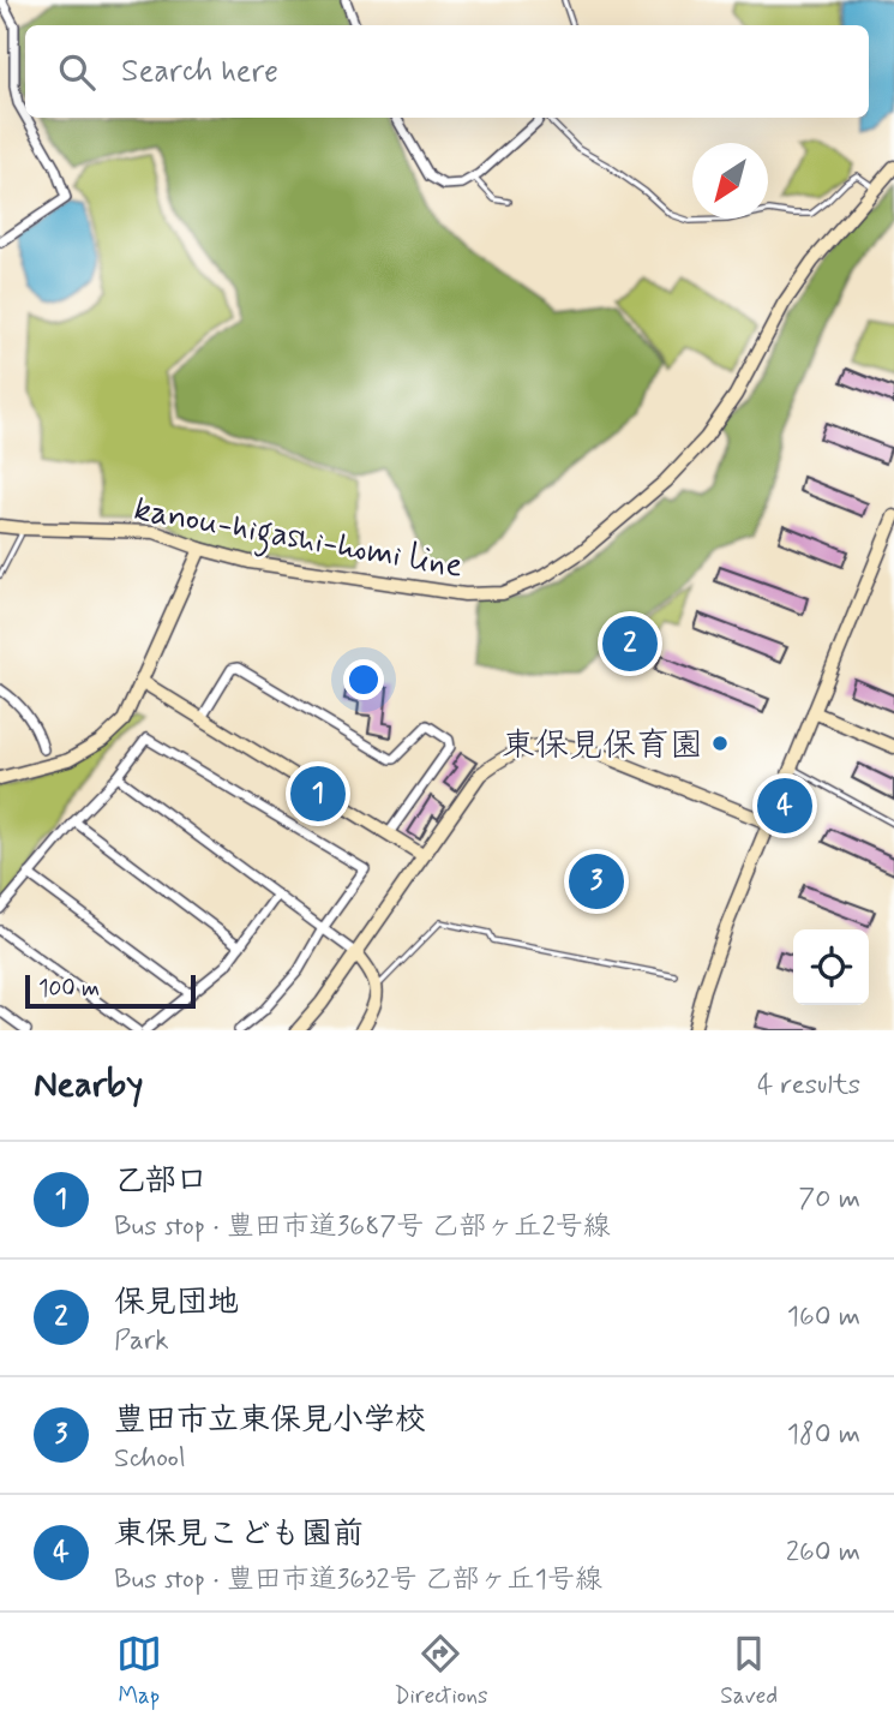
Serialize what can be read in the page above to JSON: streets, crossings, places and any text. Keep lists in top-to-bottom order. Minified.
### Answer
{"streets":{"street":["kanou-higashi-homi line"]},"places":["東保見保育園"],"scale_bar":"100 m","north":"bottom left","page":{"search":"Search here","pins":["2","1","4","3"],"scale":"100 m","heading":["Nearby","4 results"],"list":[{"mark":"1","name":"乙部口","note":"Bus stop · 豊田市道3687号 乙部ヶ丘2号線","value":"70 m"},{"mark":"2","name":"保見団地","note":"Park","value":"160 m"},{"mark":"3","name":"豊田市立東保見小学校","note":"School","value":"180 m"},{"mark":"4","name":"東保見こども園前","note":"Bus stop · 豊田市道3632号 乙部ヶ丘1号線","value":"260 m"}],"nav":["Map","Directions","Saved"]}}
